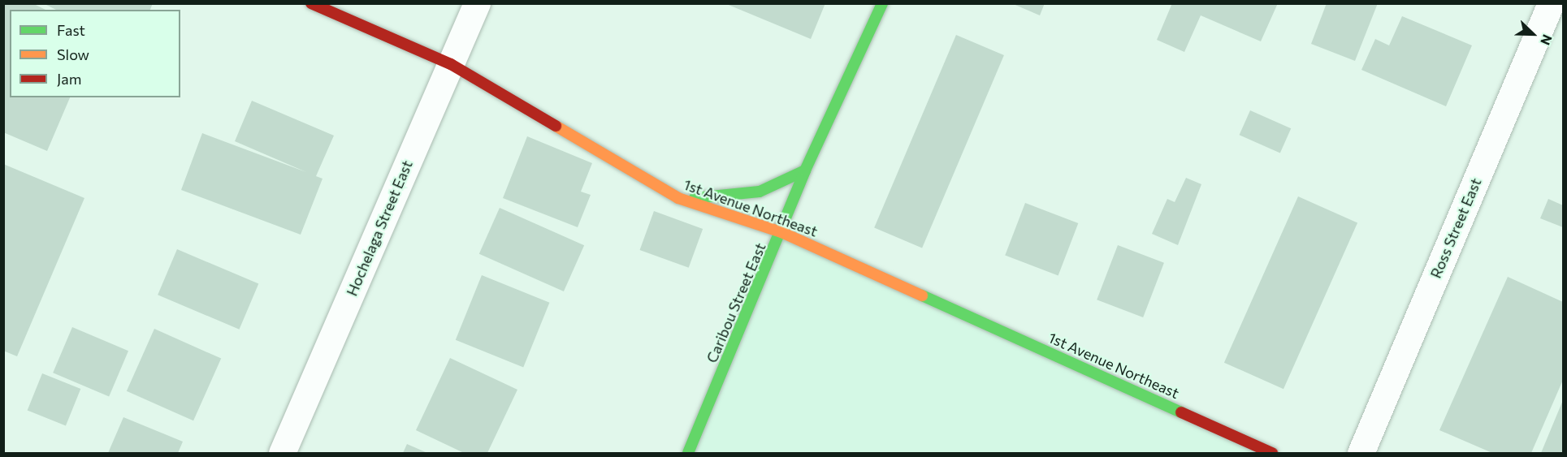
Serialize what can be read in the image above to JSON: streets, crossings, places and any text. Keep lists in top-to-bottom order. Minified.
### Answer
{"streets":{"street":["1st Avenue Northeast","Hochelaga Street East","Ross Street East","Caribou Street East"]},"crossings":[["1st Avenue Northeast","Hochelaga Street East"],["1st Avenue Northeast","Caribou Street East"]],"legend":["Fast","Slow","Jam"],"north":"bottom right"}
